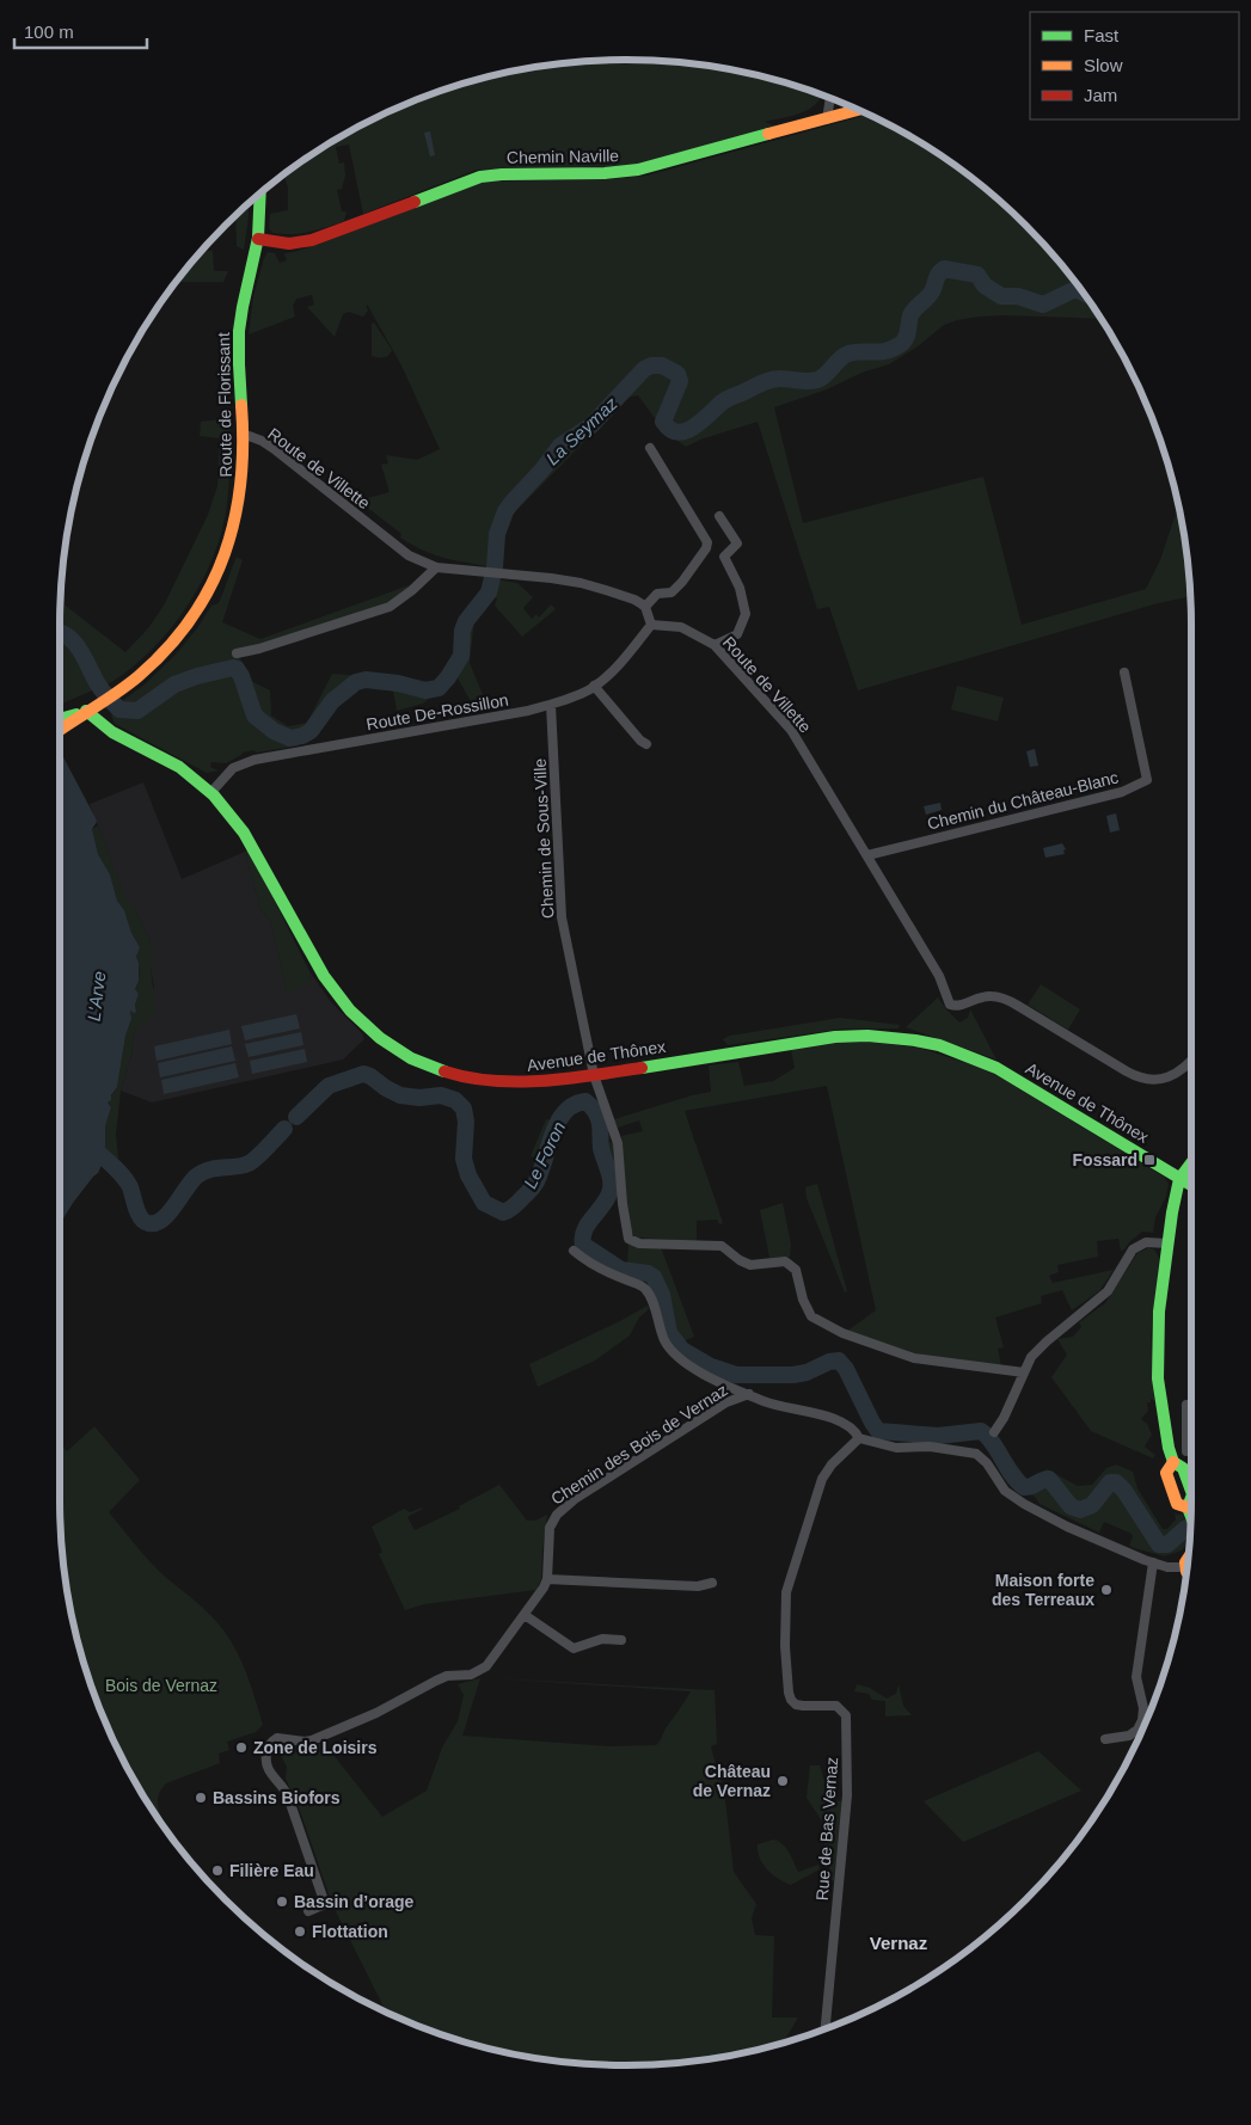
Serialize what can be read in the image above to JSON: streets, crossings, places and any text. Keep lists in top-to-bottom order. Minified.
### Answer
{"streets":{"main road":["Chemin Naville","Route de Florissant","Avenue de Thônex"],"street":["Route de Villette","Route De-Rossillon","Chemin du Château-Blanc","Chemin de Sous-Ville","Chemin des Bois de Vernaz","Rue de Bas Vernaz"]},"crossings":[["Chemin Naville","Route de Florissant"],["Route de Florissant","Route de Villette"],["Route de Florissant","Avenue de Thônex"],["Route de Villette","Route De-Rossillon"],["Route de Villette","Chemin du Château-Blanc"],["Route De-Rossillon","Chemin de Sous-Ville"],["Route De-Rossillon","Avenue de Thônex"],["Chemin de Sous-Ville","Avenue de Thônex"]],"districts":["Vernaz"],"water":["La Seymaz","L'Arve","Le Foron"],"parks":["Bois de Vernaz"],"places":{"transit":["Fossard"],"other":["Maison forte des Terreaux","Zone de Loisirs","Château de Vernaz","Bassins Biofors","Filière Eau","Bassin d’orage","Flottation"]},"legend":["Fast","Slow","Jam"],"scale_bar":"100 m"}
